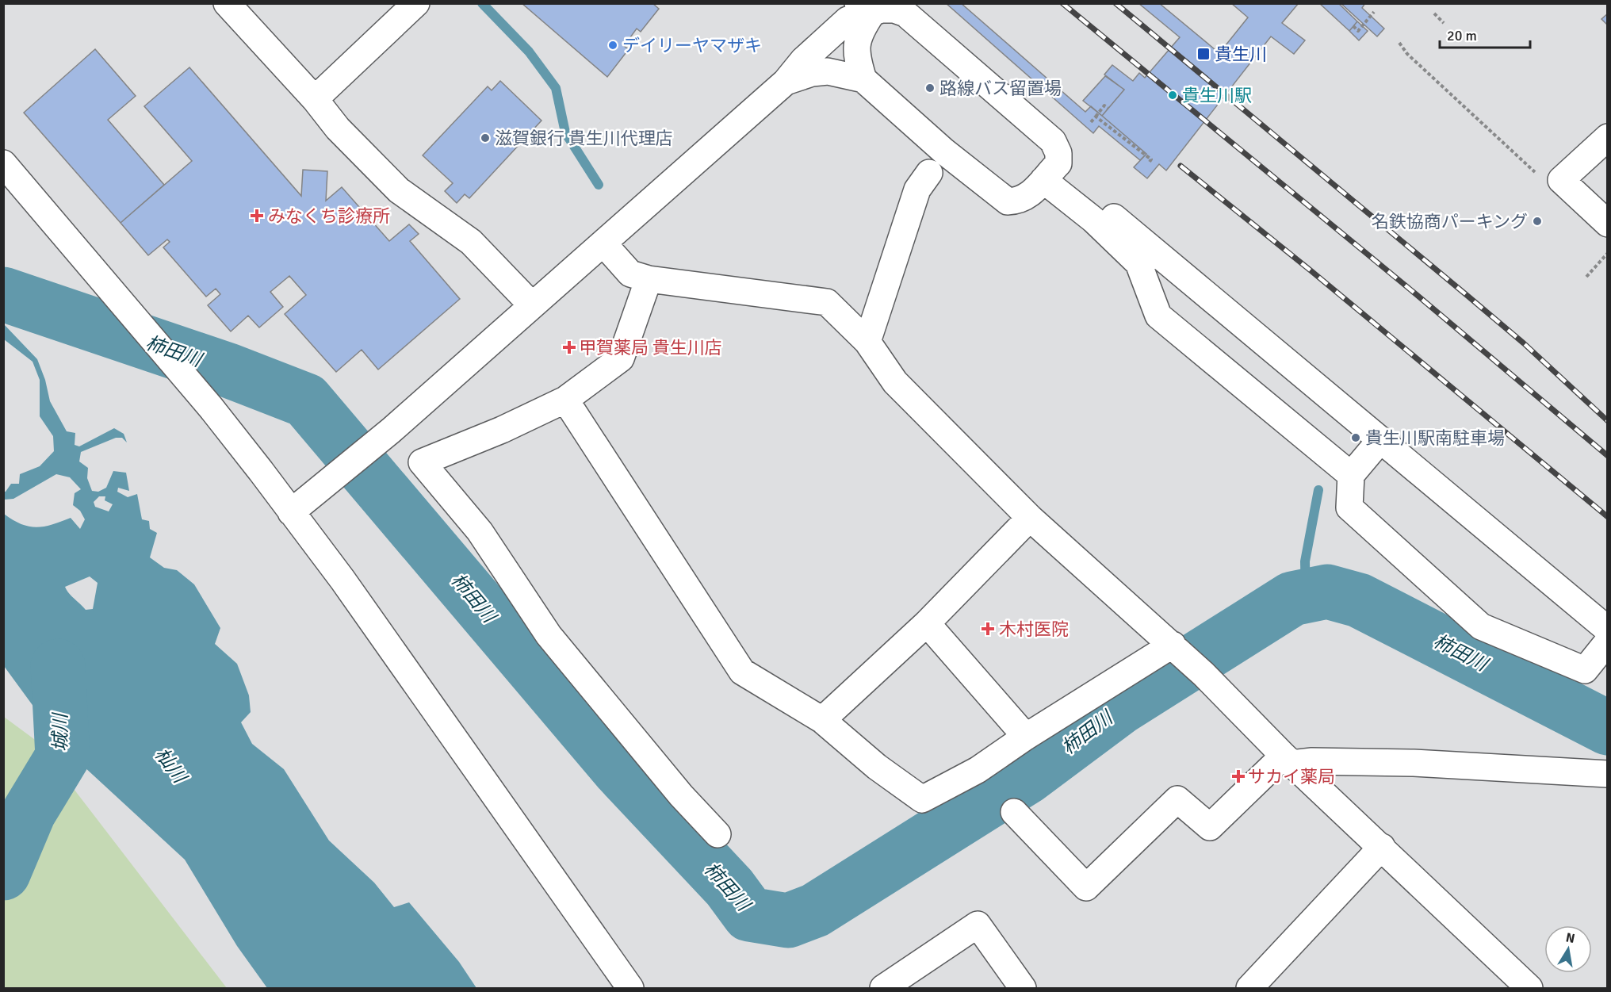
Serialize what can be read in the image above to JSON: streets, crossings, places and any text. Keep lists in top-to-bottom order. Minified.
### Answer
{"water":["柿田川","城川","杣川"],"places":{"other":["デイリーヤマザキ","路線バス留置場","貴生川駅","滋賀銀行 貴生川代理店","名鉄協商パーキング","貴生川駅南駐車場"],"transit":["貴生川"],"health":["みなくち診療所","甲賀薬局 貴生川店","木村医院","サカイ薬局"]},"scale_bar":"20 m","north":"top"}
